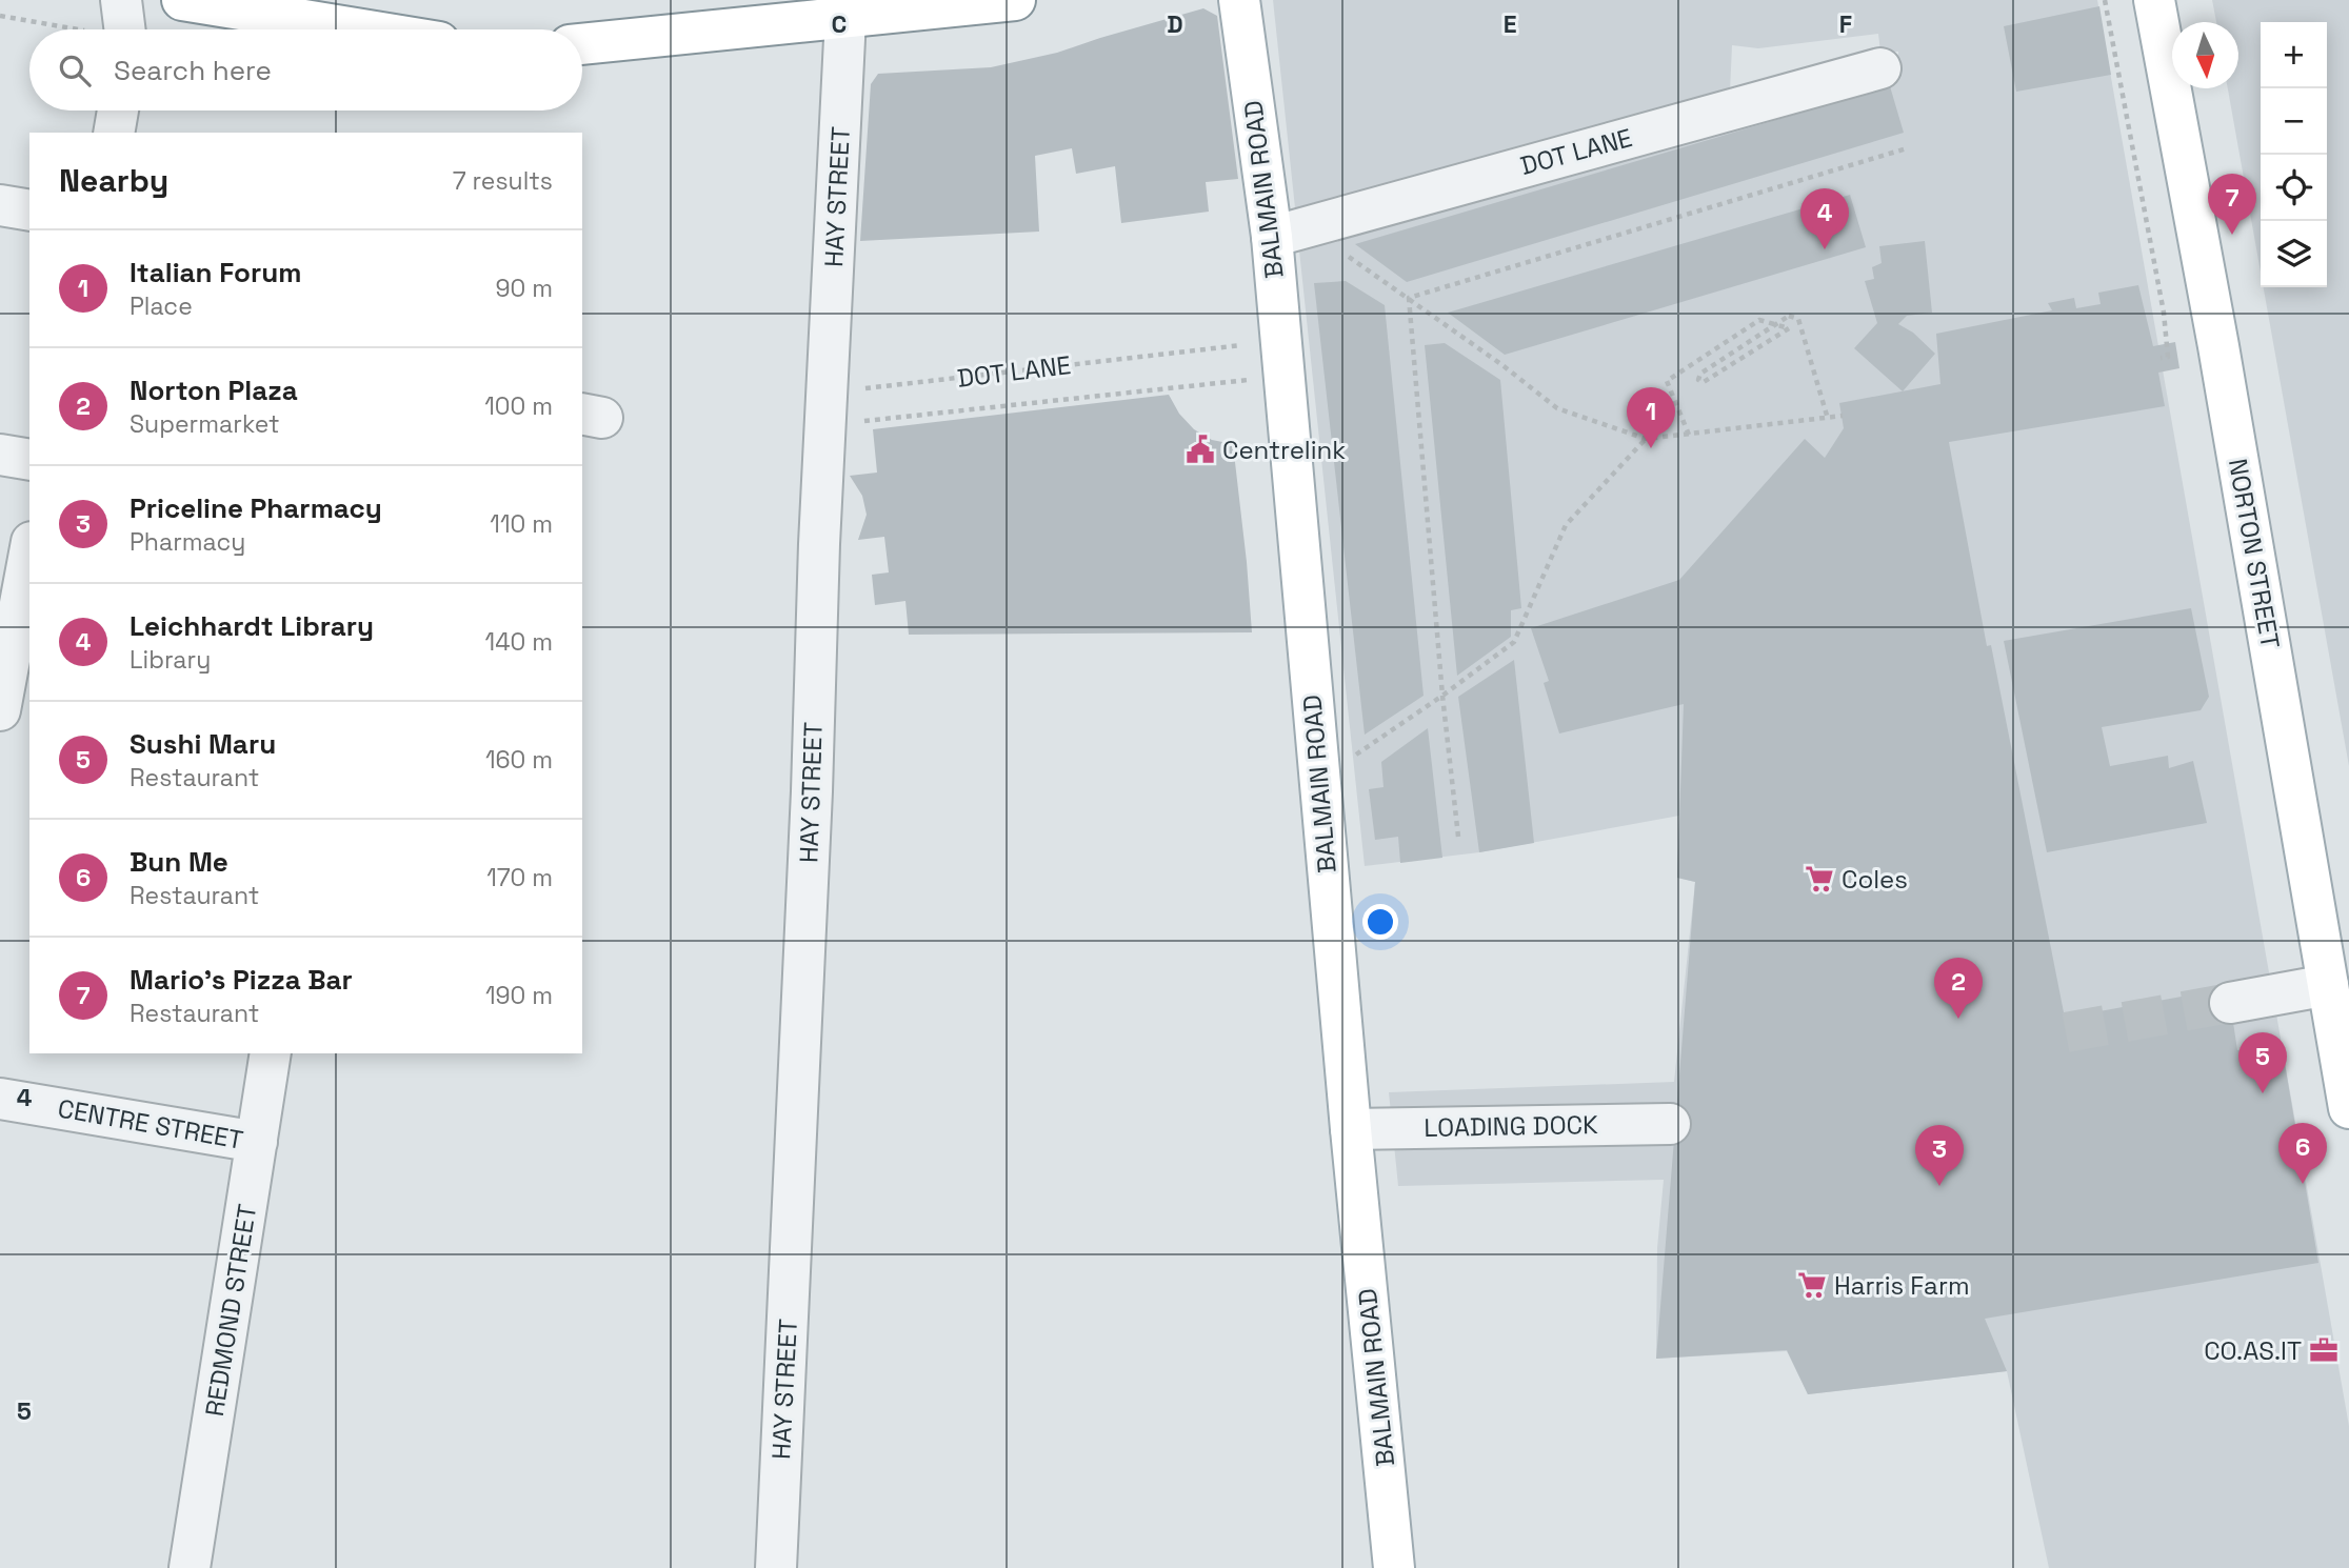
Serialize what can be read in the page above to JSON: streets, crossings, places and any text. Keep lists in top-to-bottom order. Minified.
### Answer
{"streets":{"main road":["BALMAIN ROAD","NORTON STREET"],"street":["DOT LANE","HAY STREET","CENTRE STREET","LOADING DOCK","REDMOND STREET"]},"crossings":[["DOT LANE","BALMAIN ROAD"],["DOT LANE","HAY STREET"],["BALMAIN ROAD","LOADING DOCK"],["CENTRE STREET","REDMOND STREET"]],"places":{"public building":["Centrelink"],"supermarket":["Coles","Harris Farm"],"office":["CO.AS.IT"]},"north":"bottom","page":{"map_buttons":["+","−"],"search":"Search here","heading":["Nearby","7 results"],"pins":["7","4","1","2","5","6","3"],"list":[{"mark":"1","name":"Italian Forum","note":"Place","value":"90 m"},{"mark":"2","name":"Norton Plaza","note":"Supermarket","value":"100 m"},{"mark":"3","name":"Priceline Pharmacy","note":"Pharmacy","value":"110 m"},{"mark":"4","name":"Leichhardt Library","note":"Library","value":"140 m"},{"mark":"5","name":"Sushi Maru","note":"Restaurant","value":"160 m"},{"mark":"6","name":"Bun Me","note":"Restaurant","value":"170 m"},{"mark":"7","name":"Mario's Pizza Bar","note":"Restaurant","value":"190 m"}]},"grid":{"columns":["C","D","E","F"],"rows":["4","5"]}}
